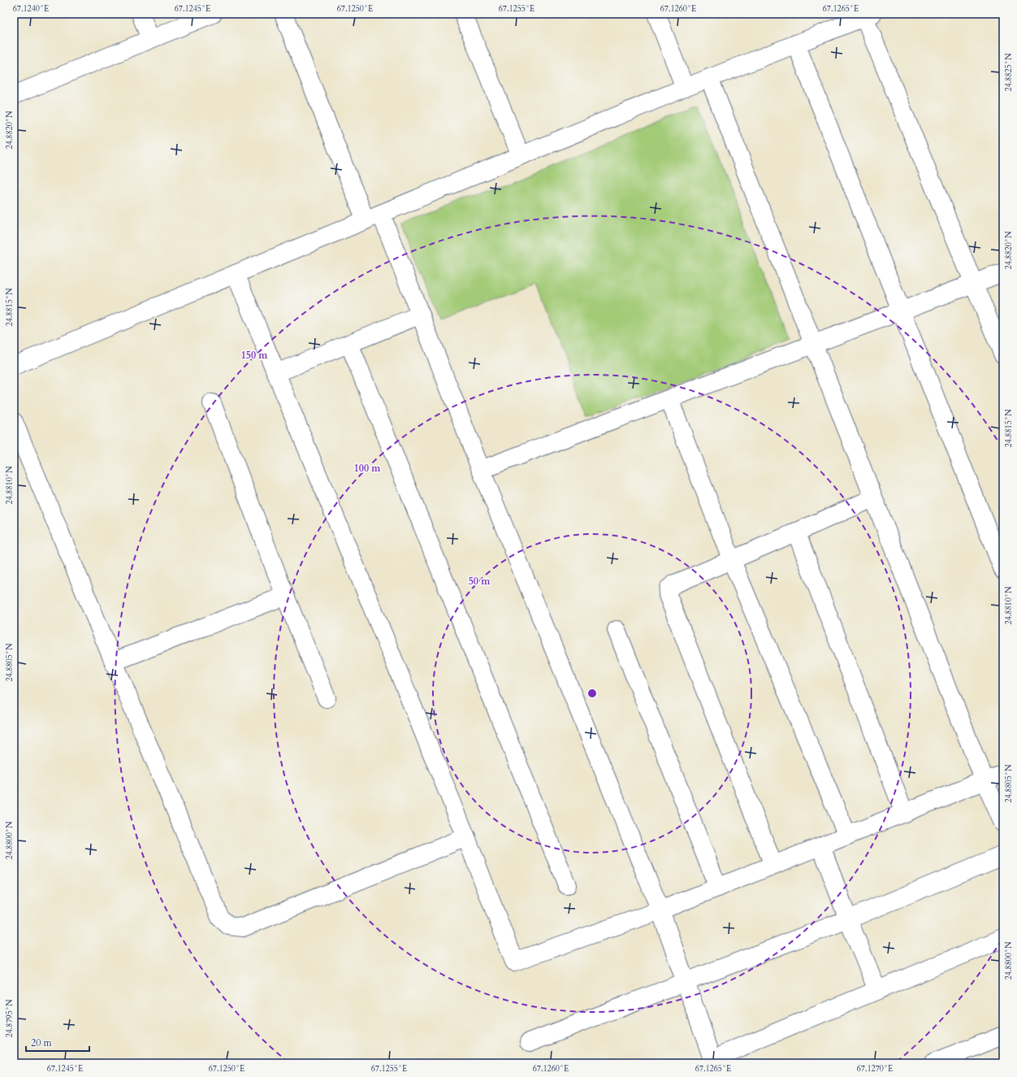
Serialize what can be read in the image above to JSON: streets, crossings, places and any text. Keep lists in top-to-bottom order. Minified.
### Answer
{"scale_bar":"20 m","coordinates":["67.1240°E","67.1245°E","67.1250°E","67.1255°E","67.1260°E","67.1265°E","24.8825°N","24.8820°N","24.8815°N","24.8810°N","24.8805°N","24.8800°N","24.8795°N","67.1270°E"],"rings":["150 m","100 m","50 m"]}
